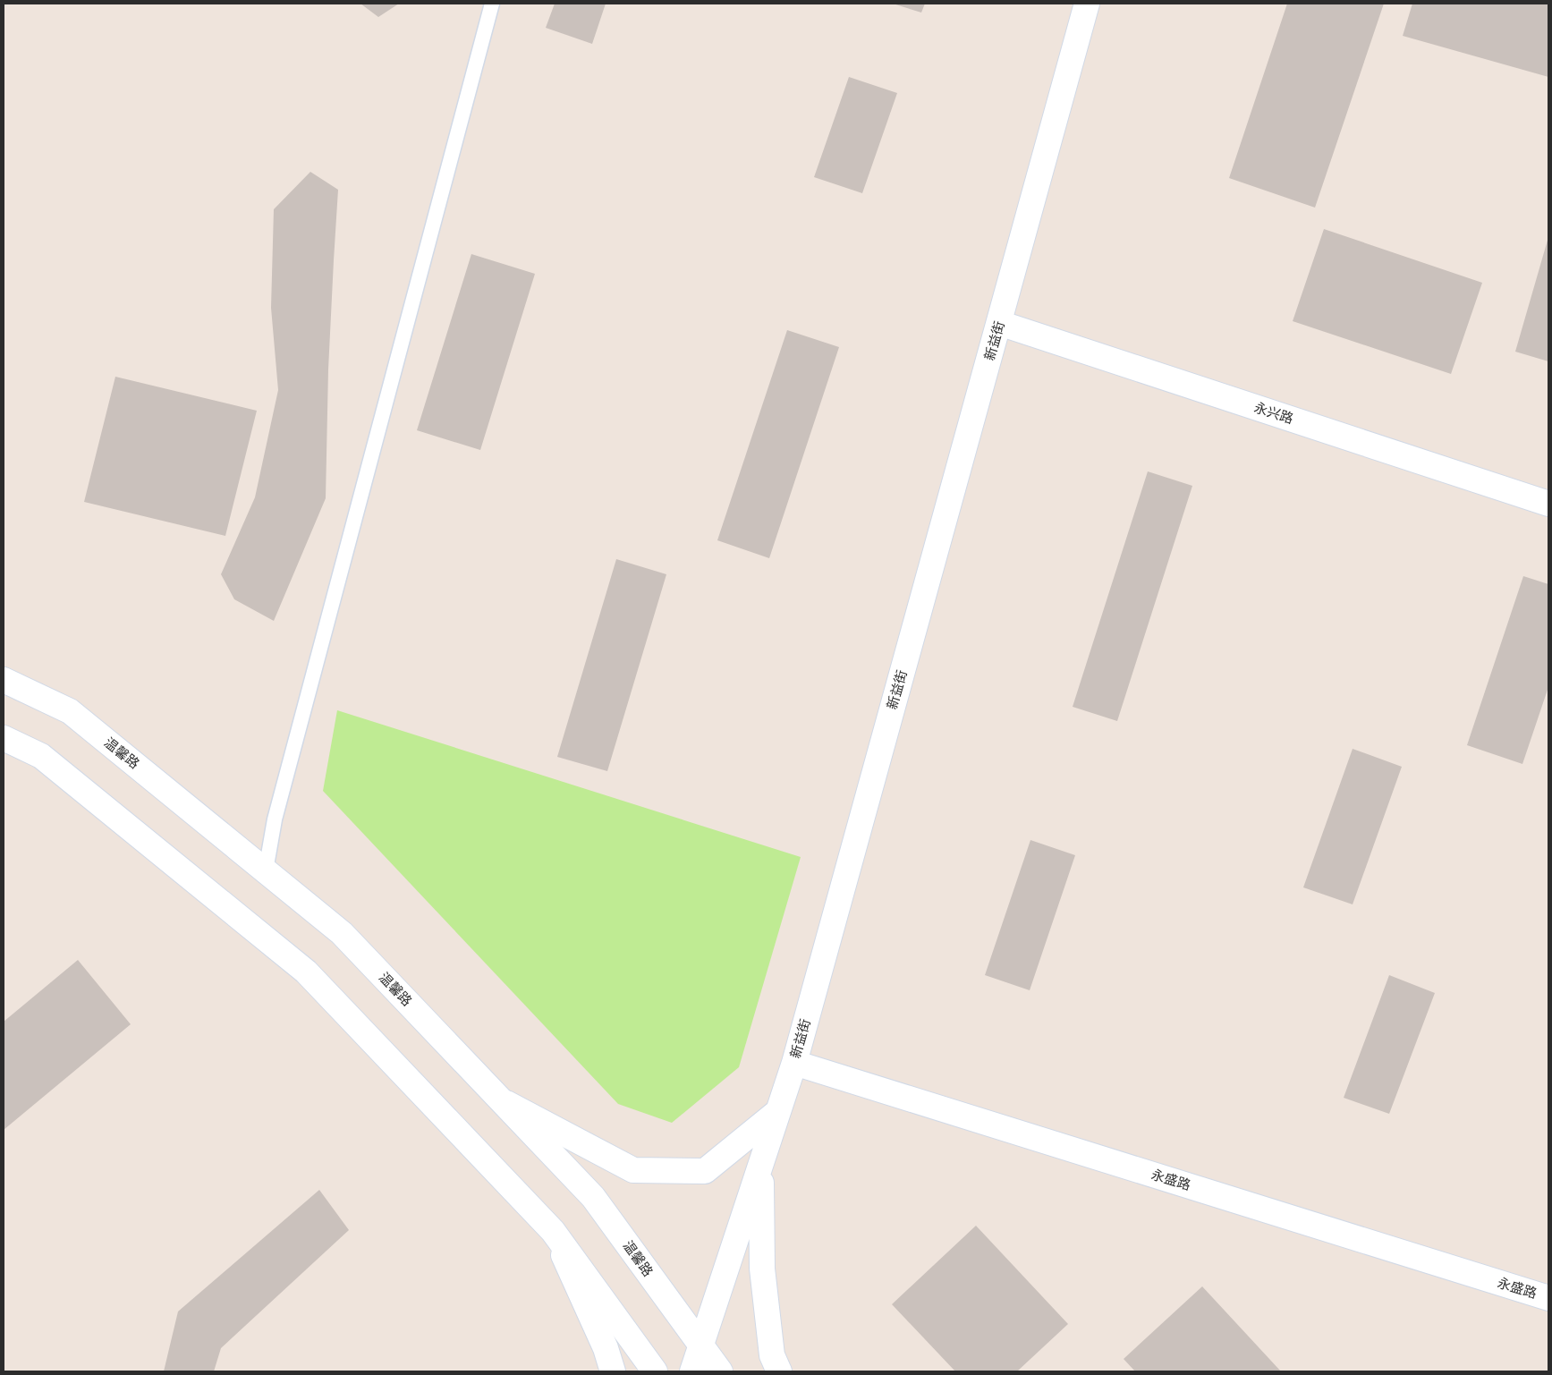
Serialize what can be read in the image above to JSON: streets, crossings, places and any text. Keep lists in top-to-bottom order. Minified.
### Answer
{"streets":{"street":["新益街","永兴路","温馨路","永盛路"]},"crossings":[["新益街","永兴路"],["新益街","温馨路"],["新益街","永盛路"]]}
